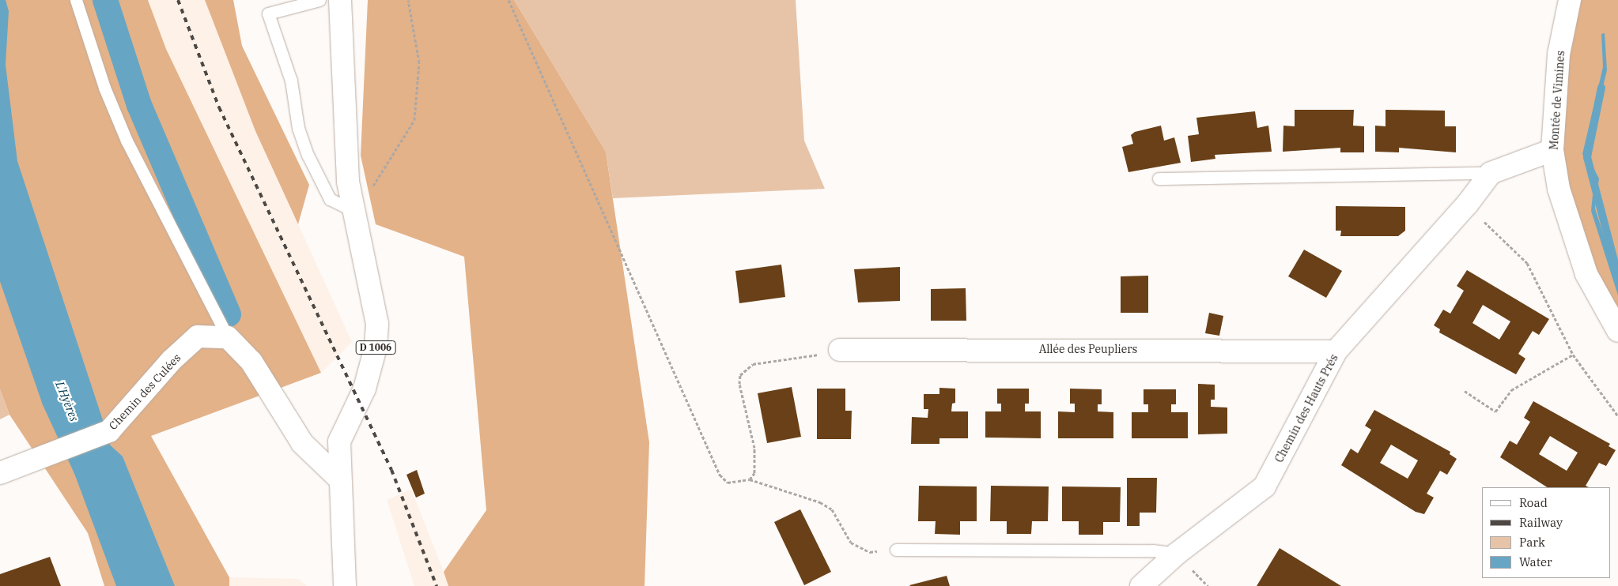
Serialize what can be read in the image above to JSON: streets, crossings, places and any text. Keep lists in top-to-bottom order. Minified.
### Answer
{"streets":{"street":["Montée de Vimines","D 1006","Allée des Peupliers","Chemin des Culées","Chemin des Hauts Prés"]},"crossings":[["Allée des Peupliers","Chemin des Hauts Prés"]],"water":["L'Hyères"],"legend":["Road","Railway","Park","Water"]}
